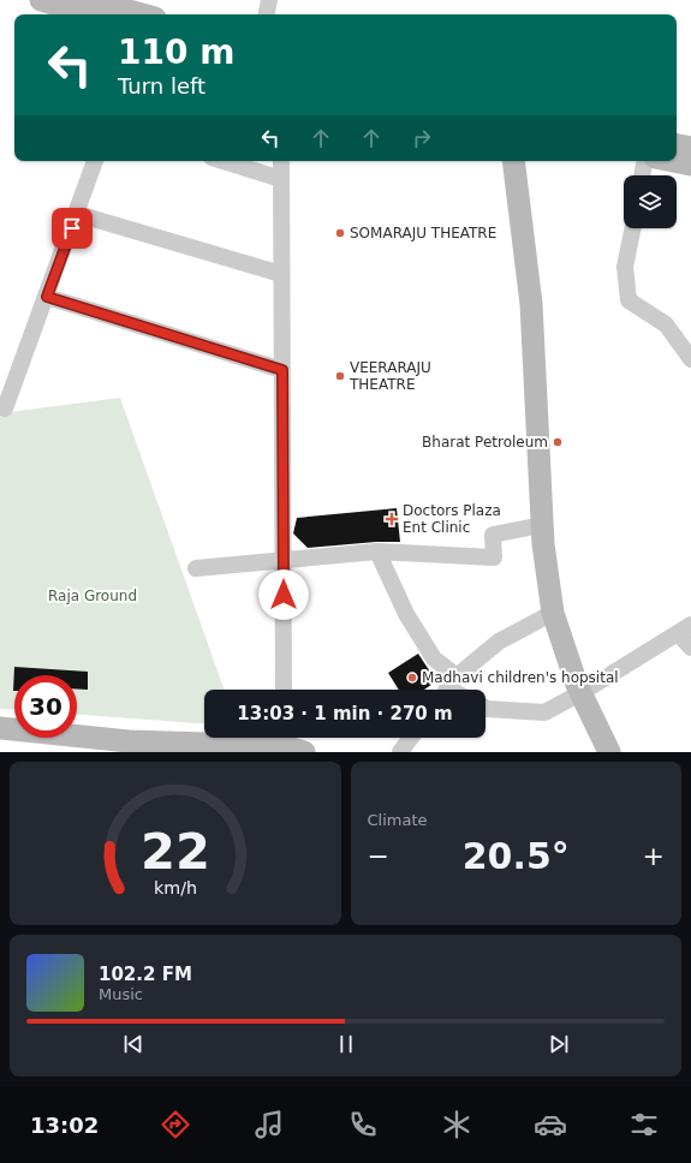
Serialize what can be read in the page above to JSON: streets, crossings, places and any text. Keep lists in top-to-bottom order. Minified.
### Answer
{"parks":["Raja Ground"],"places":{"other":["SOMARAJU THEATRE","VEERARAJU THEATRE","Bharat Petroleum","Madhavi children's hopsital"],"health":["Doctors Plaza Ent Clinic"]},"page":{"turn":["110 m","Turn left"],"limit":"30","trip":"13:03 · 1 min · 270 m","tile":"Climate","heat":["−","20.5°","+"],"song":["102.2 FM","Music"],"tabs":"13:02","gauge":["22","km/h"]}}
